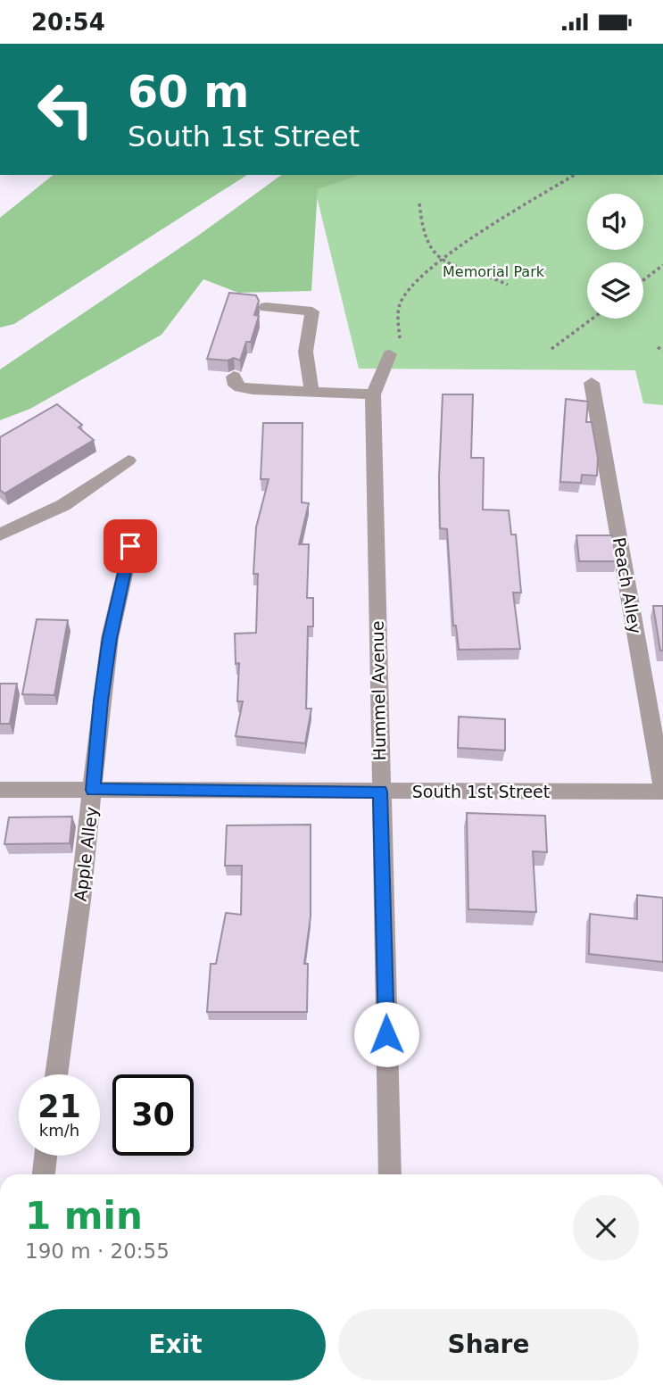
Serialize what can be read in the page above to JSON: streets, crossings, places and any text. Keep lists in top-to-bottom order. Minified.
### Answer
{"streets":{"street":["Peach Alley","Hummel Avenue","South 1st Street","Apple Alley"]},"crossings":[["Peach Alley","South 1st Street"],["Hummel Avenue","South 1st Street"],["South 1st Street","Apple Alley"]],"parks":["Memorial Park"],"page":{"status":"20:54","turn":["60 m","South 1st Street"],"speed":"21 km/h","limit":"30","heading":["1 min","190 m · 20:55"],"buttons":["Exit","Share"]}}
